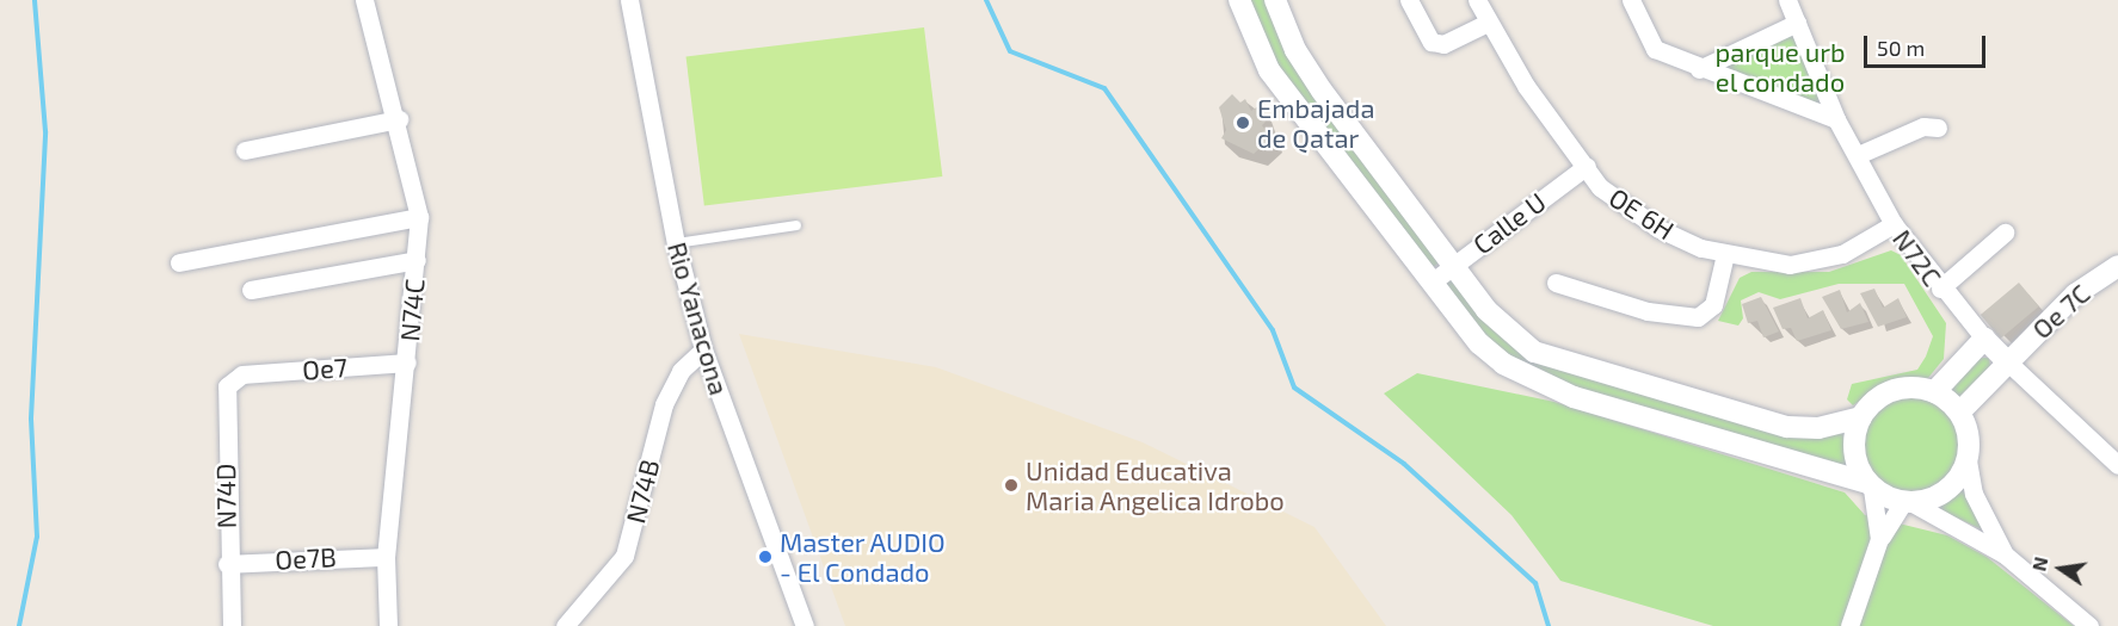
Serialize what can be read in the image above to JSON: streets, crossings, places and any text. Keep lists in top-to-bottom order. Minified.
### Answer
{"streets":{"street":["OE 6H","Calle U","N72C","N74C","Oe 7C","Rio Yanacona","Oe7","N74B","N74D","Oe7B"]},"crossings":[["OE 6H","Calle U"],["OE 6H","N72C"],["N72C","Oe 7C"],["N74C","Oe7"],["N74C","Oe7B"],["Rio Yanacona","N74B"],["Oe7","N74D"],["N74D","Oe7B"]],"parks":["parque urb el condado"],"places":["Embajada de Qatar","Unidad Educativa Maria Angelica Idrobo","Master AUDIO - El Condado"],"scale_bar":"50 m","north":"left"}
